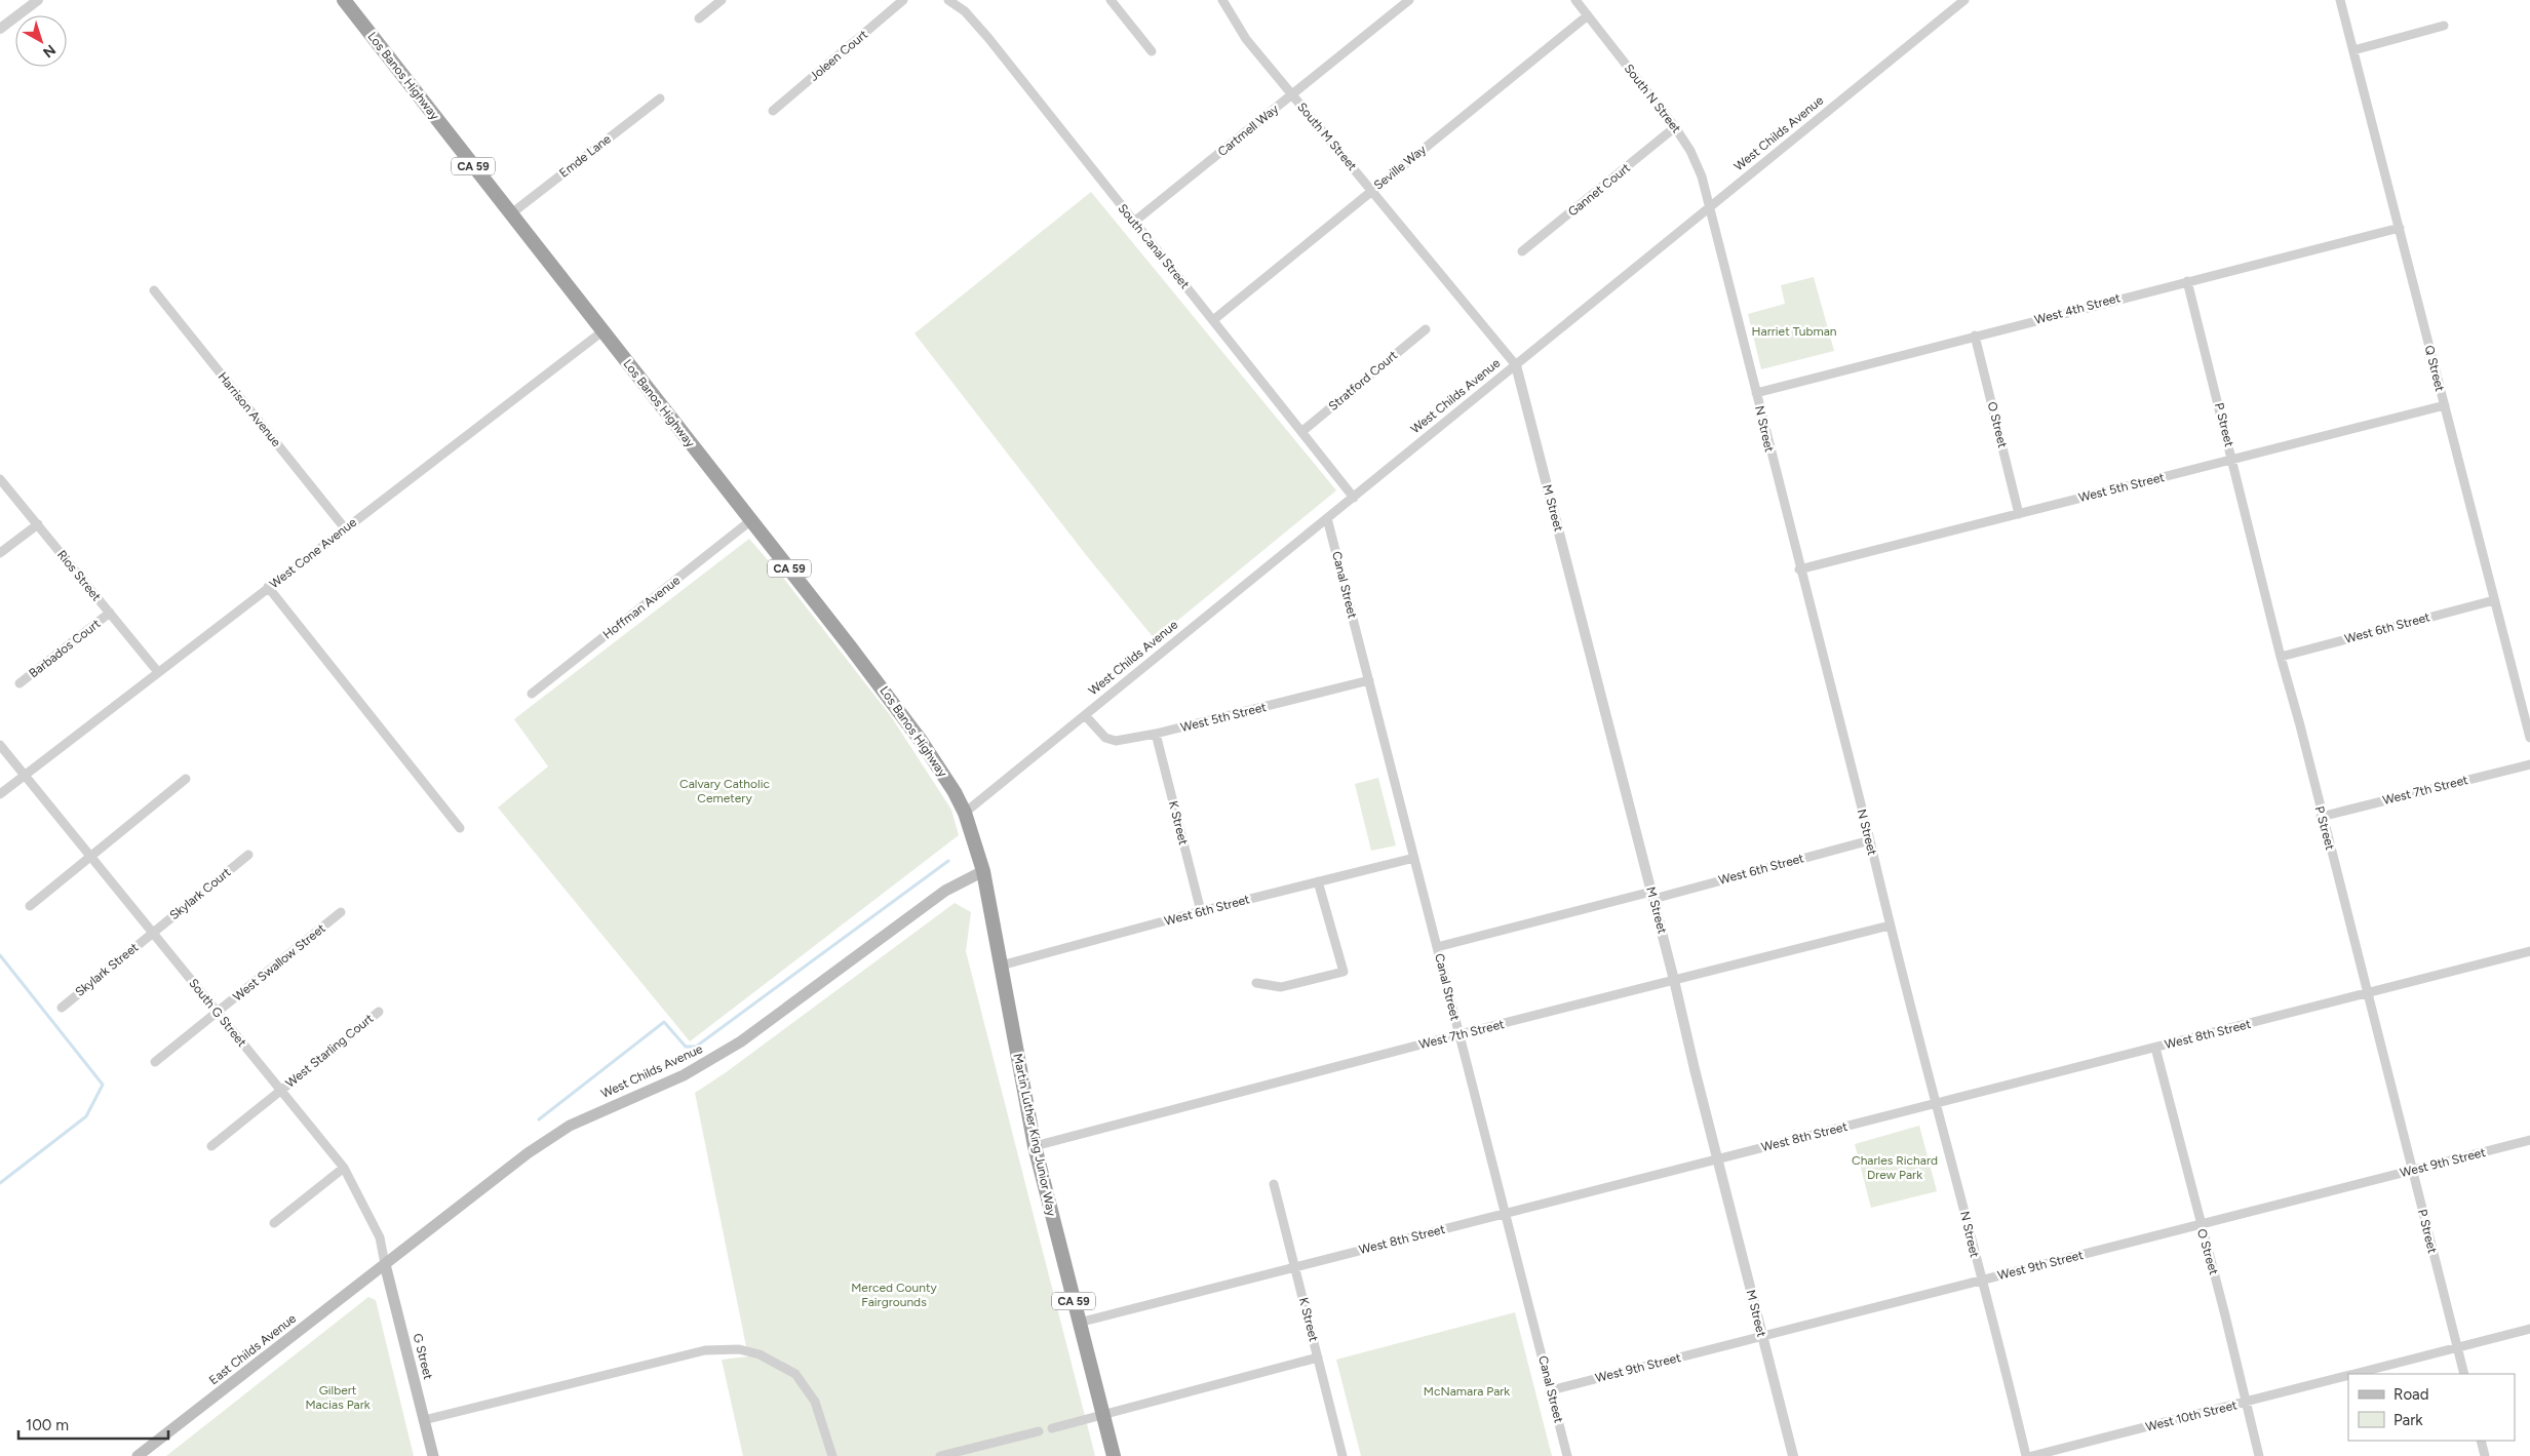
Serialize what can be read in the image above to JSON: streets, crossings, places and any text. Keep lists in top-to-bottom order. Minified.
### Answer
{"streets":{"highway":["Los Banos Highway","CA 59","Martin Luther King Junior Way"],"main road":["West Childs Avenue","East Childs Avenue","G Street"],"street":["Joleen Court","South N Street","Cartmell Way","South M Street","Emde Lane","Seville Way","Gannet Court","South Canal Street","West 4th Street","Q Street","Stratford Court","Harrison Avenue","O Street","P Street","N Street","West 5th Street","M Street","West Cone Avenue","Rios Street","Canal Street","Hoffman Avenue","West 6th Street","Barbados Court","West 7th Street","K Street","Skylark Court","West Swallow Street","Skylark Street","South G Street","West 8th Street","West Starling Court","West 9th Street","West 10th Street"]},"crossings":[["Los Banos Highway","West Childs Avenue"],["Los Banos Highway","Emde Lane"],["Los Banos Highway","West Cone Avenue"],["Los Banos Highway","Hoffman Avenue"],["Los Banos Highway","Martin Luther King Junior Way"],["South N Street","West Childs Avenue"],["South N Street","Seville Way"],["South N Street","Gannet Court"],["South N Street","N Street"],["Cartmell Way","South M Street"],["Cartmell Way","South Canal Street"],["West Childs Avenue","South M Street"],["West Childs Avenue","South Canal Street"],["West Childs Avenue","N Street"],["West Childs Avenue","West 5th Street"],["West Childs Avenue","M Street"],["West Childs Avenue","Canal Street"],["West Childs Avenue","South G Street"],["West Childs Avenue","Martin Luther King Junior Way"],["West Childs Avenue","East Childs Avenue"],["West Childs Avenue","G Street"],["South M Street","Seville Way"],["South M Street","M Street"],["Seville Way","South Canal Street"],["South Canal Street","Stratford Court"],["West 4th Street","Q Street"],["West 4th Street","O Street"],["West 4th Street","P Street"],["West 4th Street","N Street"],["Q Street","West 5th Street"],["Q Street","West 6th Street"],["Harrison Avenue","West Cone Avenue"],["O Street","West 5th Street"],["O Street","West 8th Street"],["O Street","West 9th Street"],["O Street","West 10th Street"],["P Street","West 5th Street"],["P Street","West 6th Street"],["P Street","West 7th Street"],["P Street","West 8th Street"],["P Street","West 9th Street"],["P Street","West 10th Street"],["N Street","West 5th Street"],["N Street","West 6th Street"],["N Street","West 7th Street"],["N Street","West 8th Street"],["N Street","West 9th Street"],["West 5th Street","Canal Street"],["West 5th Street","K Street"],["M Street","West 6th Street"],["M Street","West 7th Street"],["M Street","West 8th Street"],["M Street","West 9th Street"],["West Cone Avenue","Rios Street"],["West Cone Avenue","South G Street"],["Rios Street","Barbados Court"],["Canal Street","West 6th Street"],["Canal Street","West 7th Street"],["Canal Street","West 8th Street"],["Canal Street","West 9th Street"],["West 6th Street","K Street"],["West 6th Street","Martin Luther King Junior Way"],["West 7th Street","Martin Luther King Junior Way"],["K Street","West 8th Street"],["Skylark Court","Skylark Street"],["Skylark Court","South G Street"],["West Swallow Street","South G Street"],["Skylark Street","South G Street"],["South G Street","West Starling Court"],["South G Street","East Childs Avenue"],["South G Street","G Street"],["West 8th Street","Martin Luther King Junior Way"],["East Childs Avenue","G Street"]],"parks":["Harriet Tubman","Calvary Catholic Cemetery","Charles Richard Drew Park","Merced County Fairgrounds","Gilbert Macias Park","McNamara Park"],"legend":["Road","Park"],"scale_bar":"100 m","north":"bottom right"}
